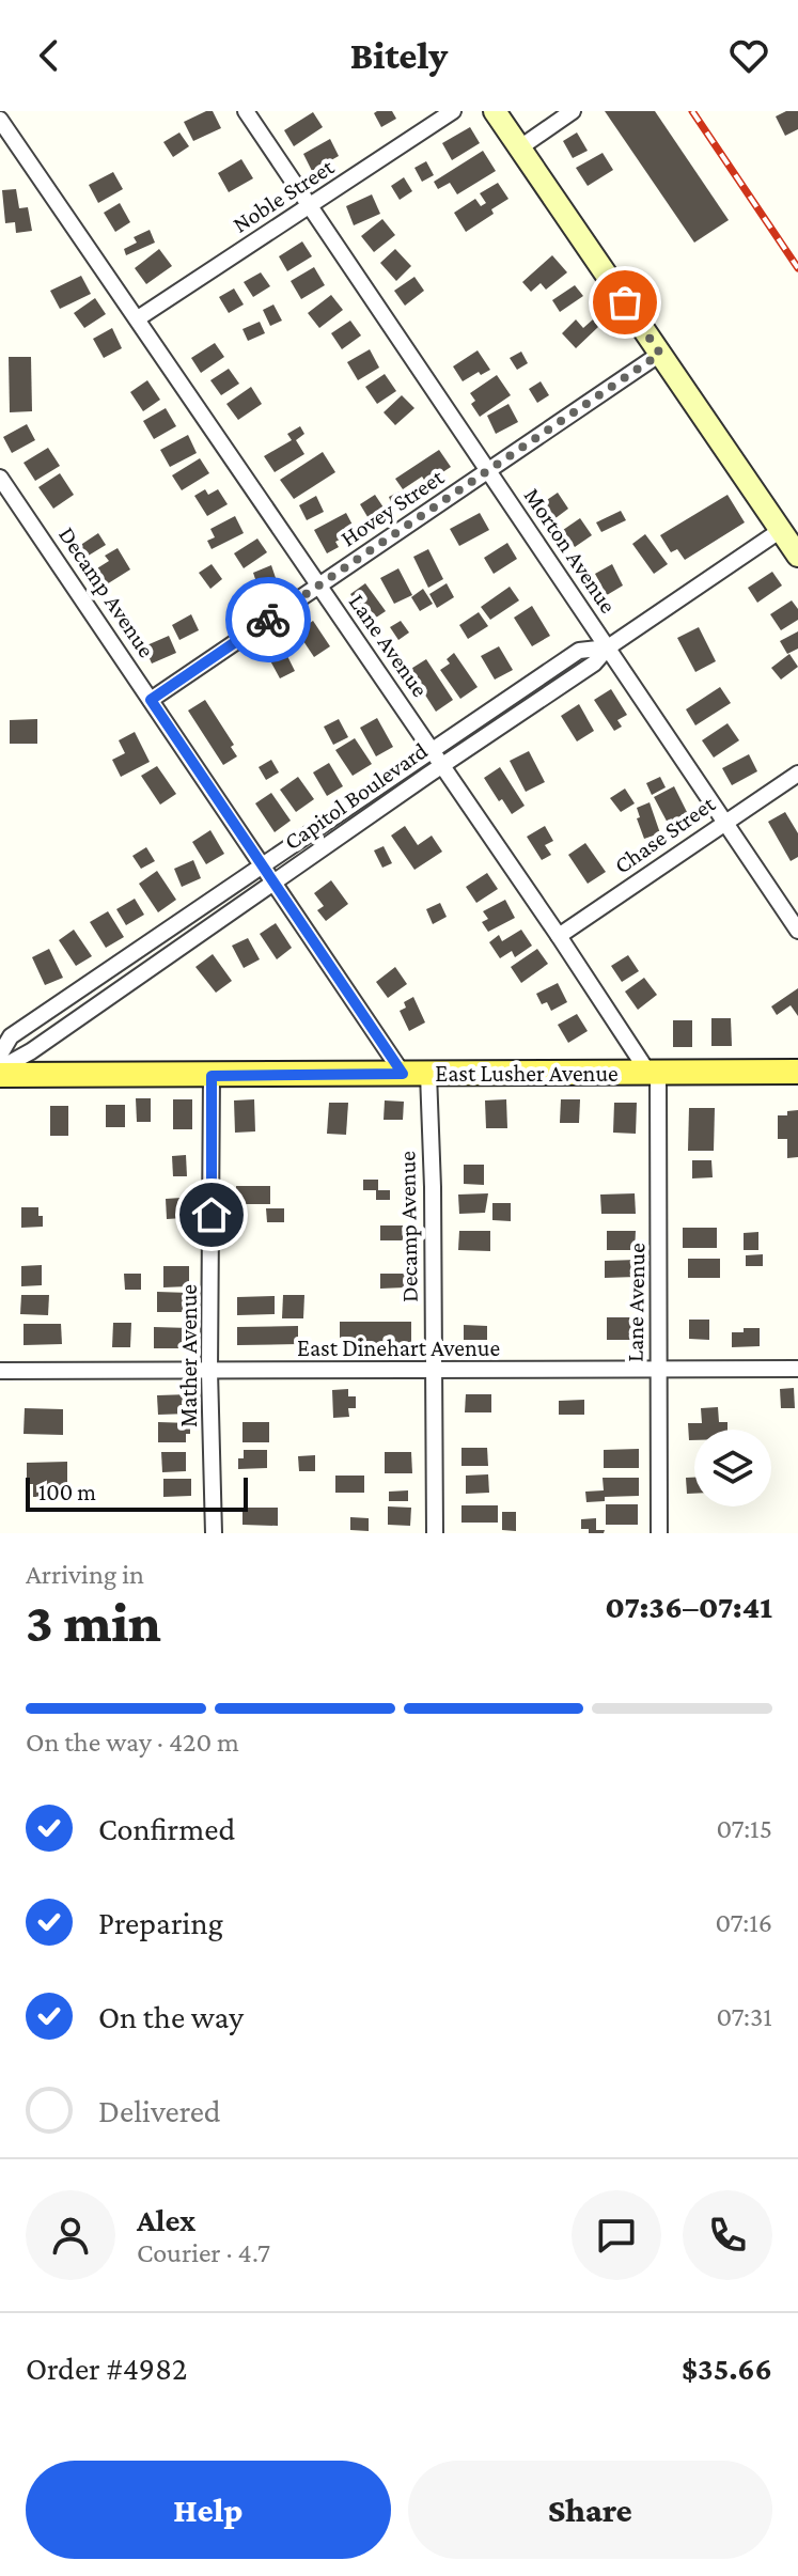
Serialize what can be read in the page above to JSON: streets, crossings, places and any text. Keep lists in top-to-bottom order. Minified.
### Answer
{"streets":{"main road":["East Lusher Avenue"],"street":["Noble Street","Hovey Street","Morton Avenue","Decamp Avenue","Lane Avenue","Capitol Boulevard","Chase Street","East Dinehart Avenue","Mather Avenue"]},"crossings":[["Noble Street","Morton Avenue"],["Noble Street","Lane Avenue"],["Hovey Street","Morton Avenue"],["Hovey Street","Decamp Avenue"],["Hovey Street","Lane Avenue"],["Morton Avenue","Capitol Boulevard"],["Morton Avenue","Chase Street"],["Decamp Avenue","Capitol Boulevard"],["Decamp Avenue","East Lusher Avenue"],["Decamp Avenue","East Dinehart Avenue"],["Lane Avenue","Capitol Boulevard"],["Lane Avenue","Chase Street"],["Lane Avenue","East Lusher Avenue"],["Lane Avenue","East Dinehart Avenue"],["East Lusher Avenue","Mather Avenue"],["East Dinehart Avenue","Mather Avenue"]],"scale_bar":"100 m","page":{"header":"Bitely","scale":"100 m","heading":["3 min","Arriving in","07:36–07:41"],"panel":["Alex","Courier · 4.7","Order #4982","$35.66"],"bar":"On the way · 420 m","list":[["Confirmed","07:15"],["Preparing","07:16"],["On the way","07:31"],"Delivered"],"buttons":["Help","Share"]}}
